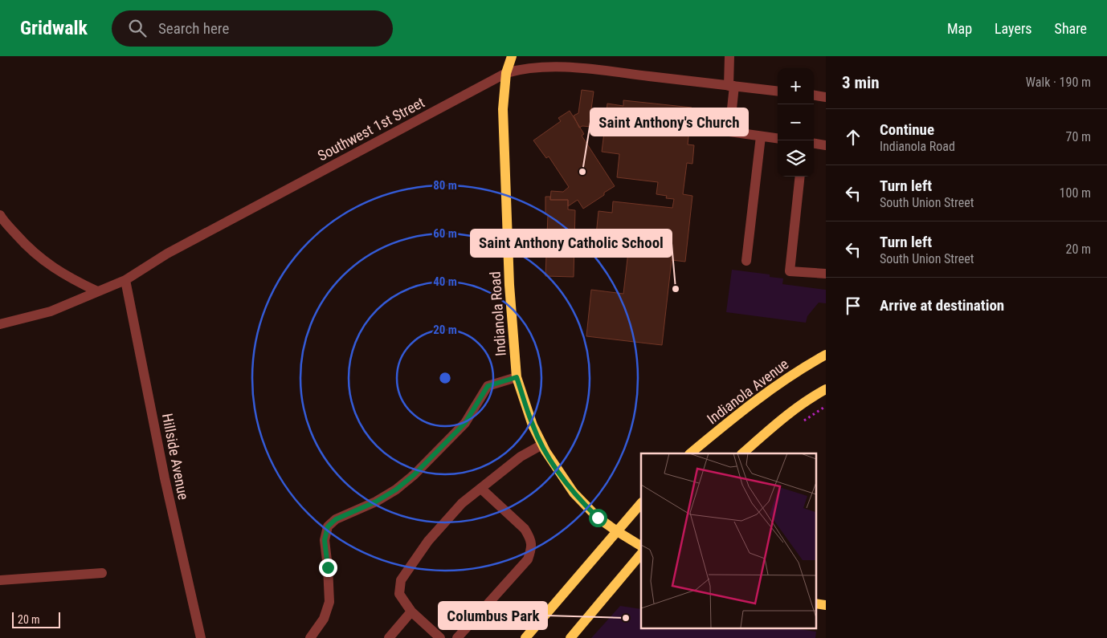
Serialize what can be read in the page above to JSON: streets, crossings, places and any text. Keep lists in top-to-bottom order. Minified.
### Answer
{"streets":{"main road":["Indianola Road","Indianola Avenue"],"street":["Southwest 1st Street","Hillside Avenue"]},"crossings":[["Southwest 1st Street","Indianola Road"],["Southwest 1st Street","Hillside Avenue"]],"places":["Saint Anthony's Church","Saint Anthony Catholic School","Columbus Park"],"scale_bar":"20 m","page":{"header":"Gridwalk","search":"Search here","nav":["Map","Layers","Share"],"heading":["3 min","Walk · 190 m"],"map_buttons":["+","−"],"list":[["Continue","Indianola Road","70 m"],["Turn left","South Union Street","100 m"],["Turn left","South Union Street","20 m"],"Arrive at destination"],"scale":"20 m"},"rings":["80 m","60 m","40 m","20 m"]}
